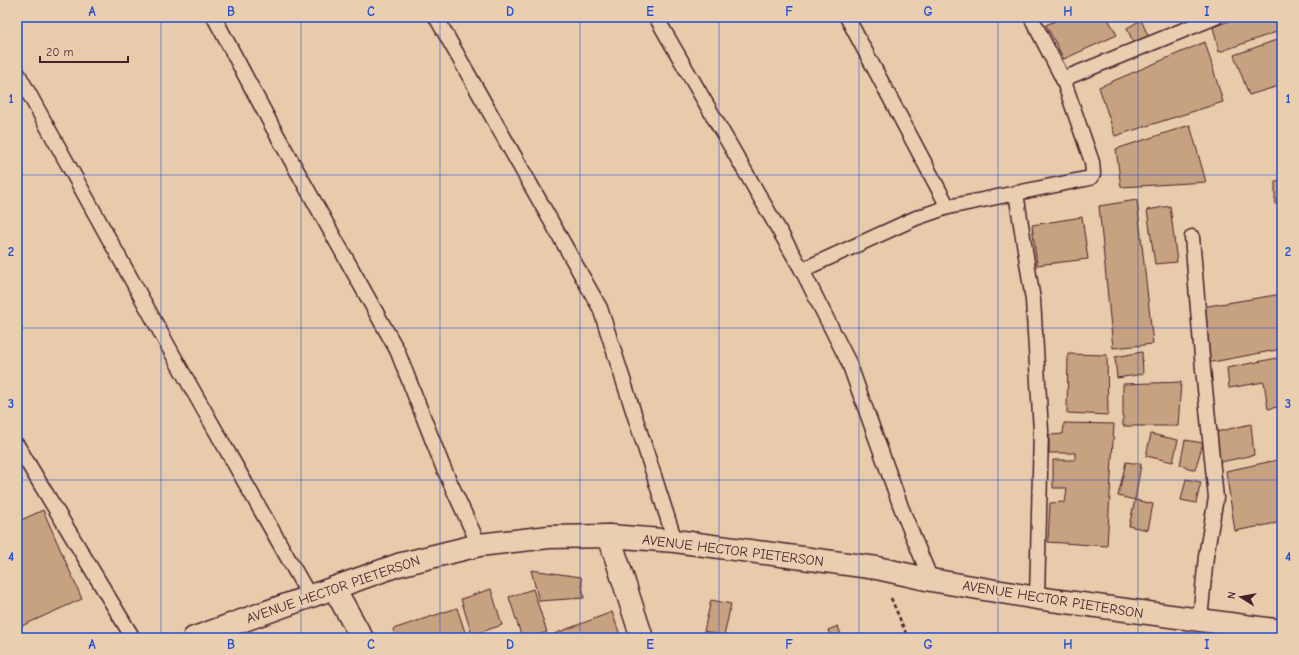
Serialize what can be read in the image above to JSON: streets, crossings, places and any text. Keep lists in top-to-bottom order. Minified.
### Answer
{"streets":{"street":["AVENUE HECTOR PIETERSON"]},"scale_bar":"20 m","north":"left","grid":{"columns":["A","B","C","D","E","F","G","H","I"],"rows":["1","2","3","4"]}}
